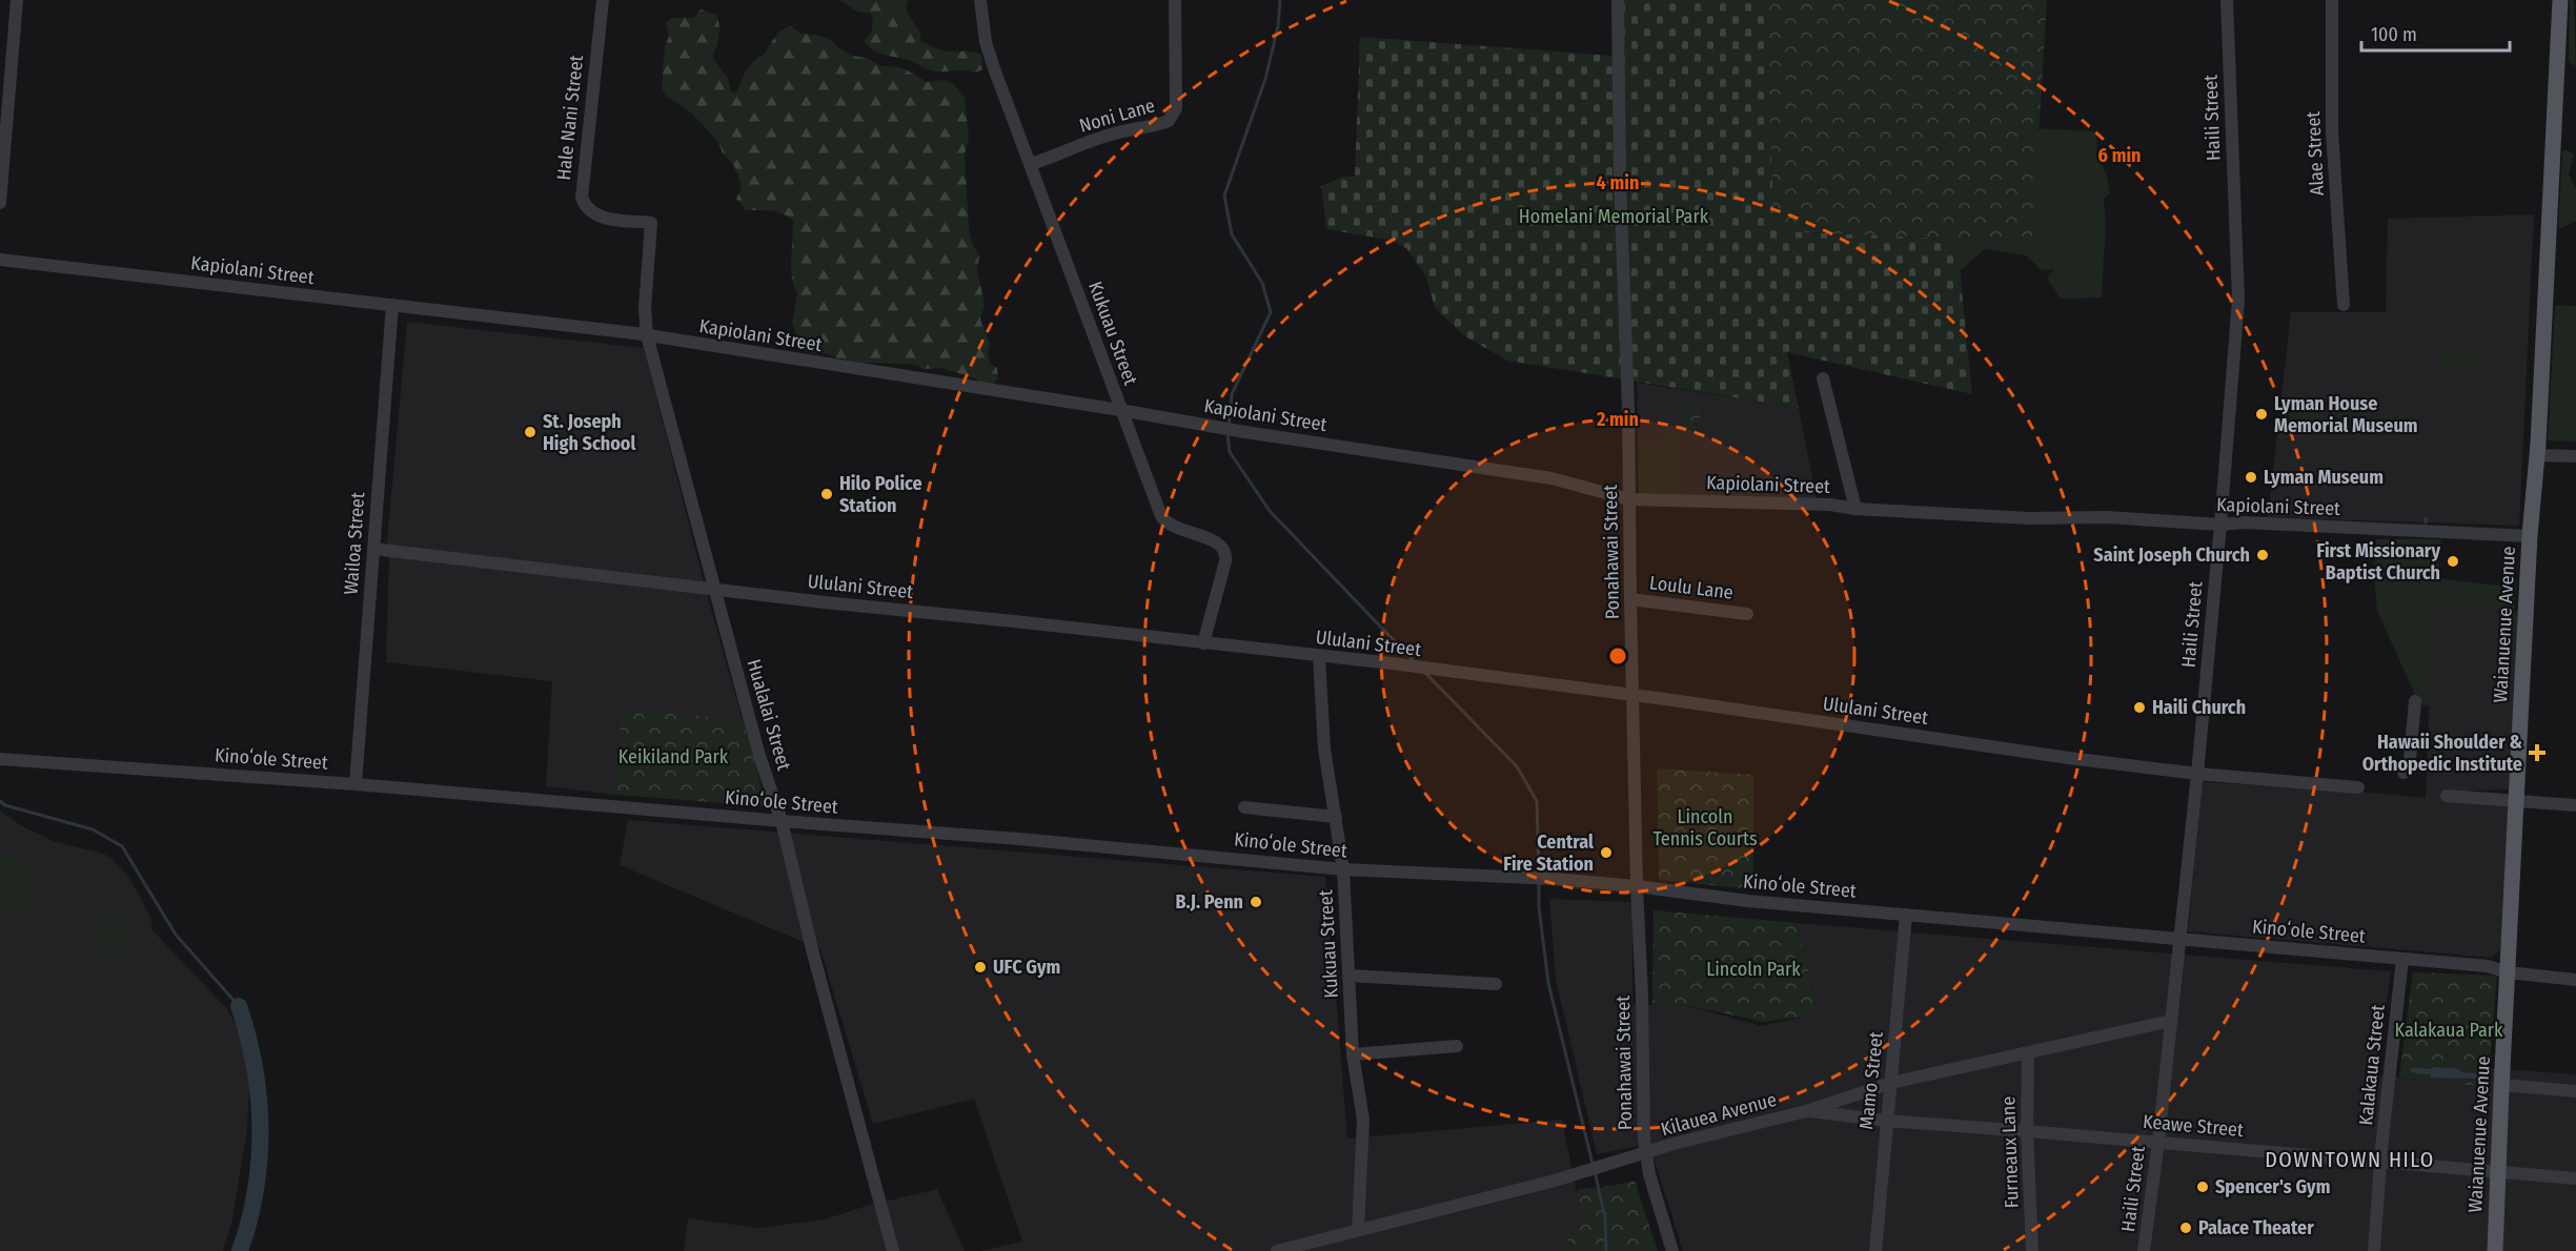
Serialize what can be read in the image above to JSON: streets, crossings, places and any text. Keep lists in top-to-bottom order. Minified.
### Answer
{"streets":{"main road":["Waianuenue Avenue"],"street":["Noni Lane","Hale Nani Street","Haili Street","Alae Street","Kapiolani Street","Kukuau Street","Wailoa Street","Ponahawai Street","Ululani Street","Loulu Lane","Hualalai Street","Kinoʻole Street","Kalakaua Street","Mamo Street","Kilauea Avenue","Keawe Street","Furneaux Lane"]},"crossings":[["Noni Lane","Kukuau Street"],["Hale Nani Street","Hualalai Street"],["Haili Street","Kapiolani Street"],["Haili Street","Ululani Street"],["Haili Street","Kinoʻole Street"],["Haili Street","Kilauea Avenue"],["Haili Street","Keawe Street"],["Kapiolani Street","Kukuau Street"],["Kapiolani Street","Wailoa Street"],["Kapiolani Street","Ponahawai Street"],["Kapiolani Street","Waianuenue Avenue"],["Kapiolani Street","Hualalai Street"],["Kukuau Street","Ululani Street"],["Kukuau Street","Kinoʻole Street"],["Kukuau Street","Kilauea Avenue"],["Wailoa Street","Ululani Street"],["Wailoa Street","Kinoʻole Street"],["Ponahawai Street","Ululani Street"],["Ponahawai Street","Loulu Lane"],["Ponahawai Street","Kinoʻole Street"],["Ponahawai Street","Kilauea Avenue"],["Ululani Street","Hualalai Street"],["Waianuenue Avenue","Kinoʻole Street"],["Waianuenue Avenue","Keawe Street"],["Hualalai Street","Kinoʻole Street"],["Kinoʻole Street","Kalakaua Street"],["Kinoʻole Street","Mamo Street"],["Kalakaua Street","Keawe Street"],["Mamo Street","Kilauea Avenue"],["Mamo Street","Keawe Street"],["Kilauea Avenue","Keawe Street"],["Kilauea Avenue","Furneaux Lane"],["Keawe Street","Furneaux Lane"]],"districts":["DOWNTOWN HILO"],"parks":["Homelani Memorial Park","Keikiland Park","Lincoln Tennis Courts","Lincoln Park","Kalakaua Park"],"places":{"other":["Lyman House Memorial Museum","St. Joseph High School","Lyman Museum","Hilo Police Station","Saint Joseph Church","First Missionary Baptist Church","Haili Church","Central Fire Station","B.J. Penn","UFC Gym","Spencer's Gym","Palace Theater"],"health":["Hawaii Shoulder & Orthopedic Institute"]},"scale_bar":"100 m","rings":["6 min","4 min","2 min"]}
